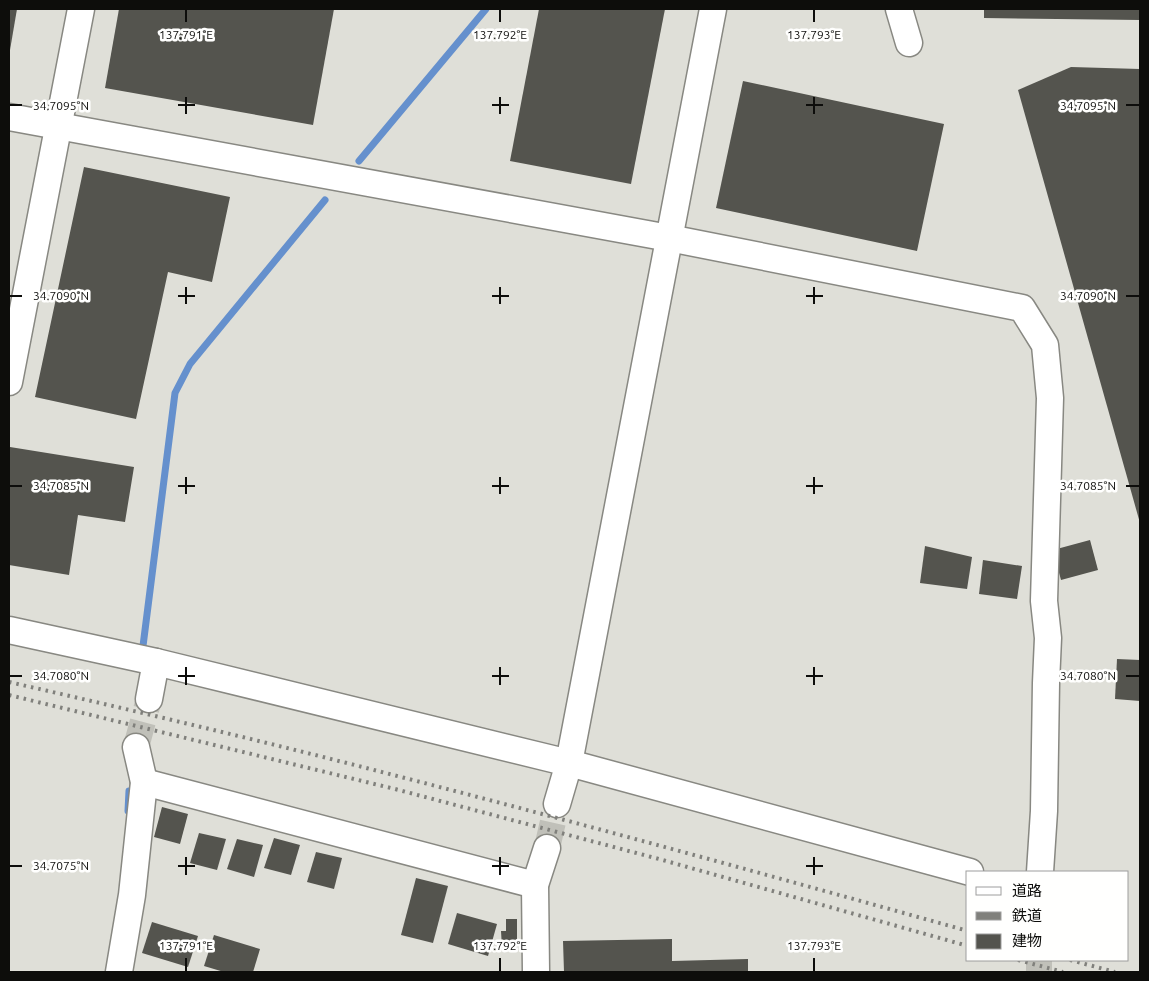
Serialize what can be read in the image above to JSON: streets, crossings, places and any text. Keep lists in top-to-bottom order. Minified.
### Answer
{"legend":["道路","鉄道","建物"],"coordinates":["137.791°E","137.792°E","137.793°E","34.7095°N","34.7090°N","34.7085°N","34.7080°N","34.7075°N"]}
